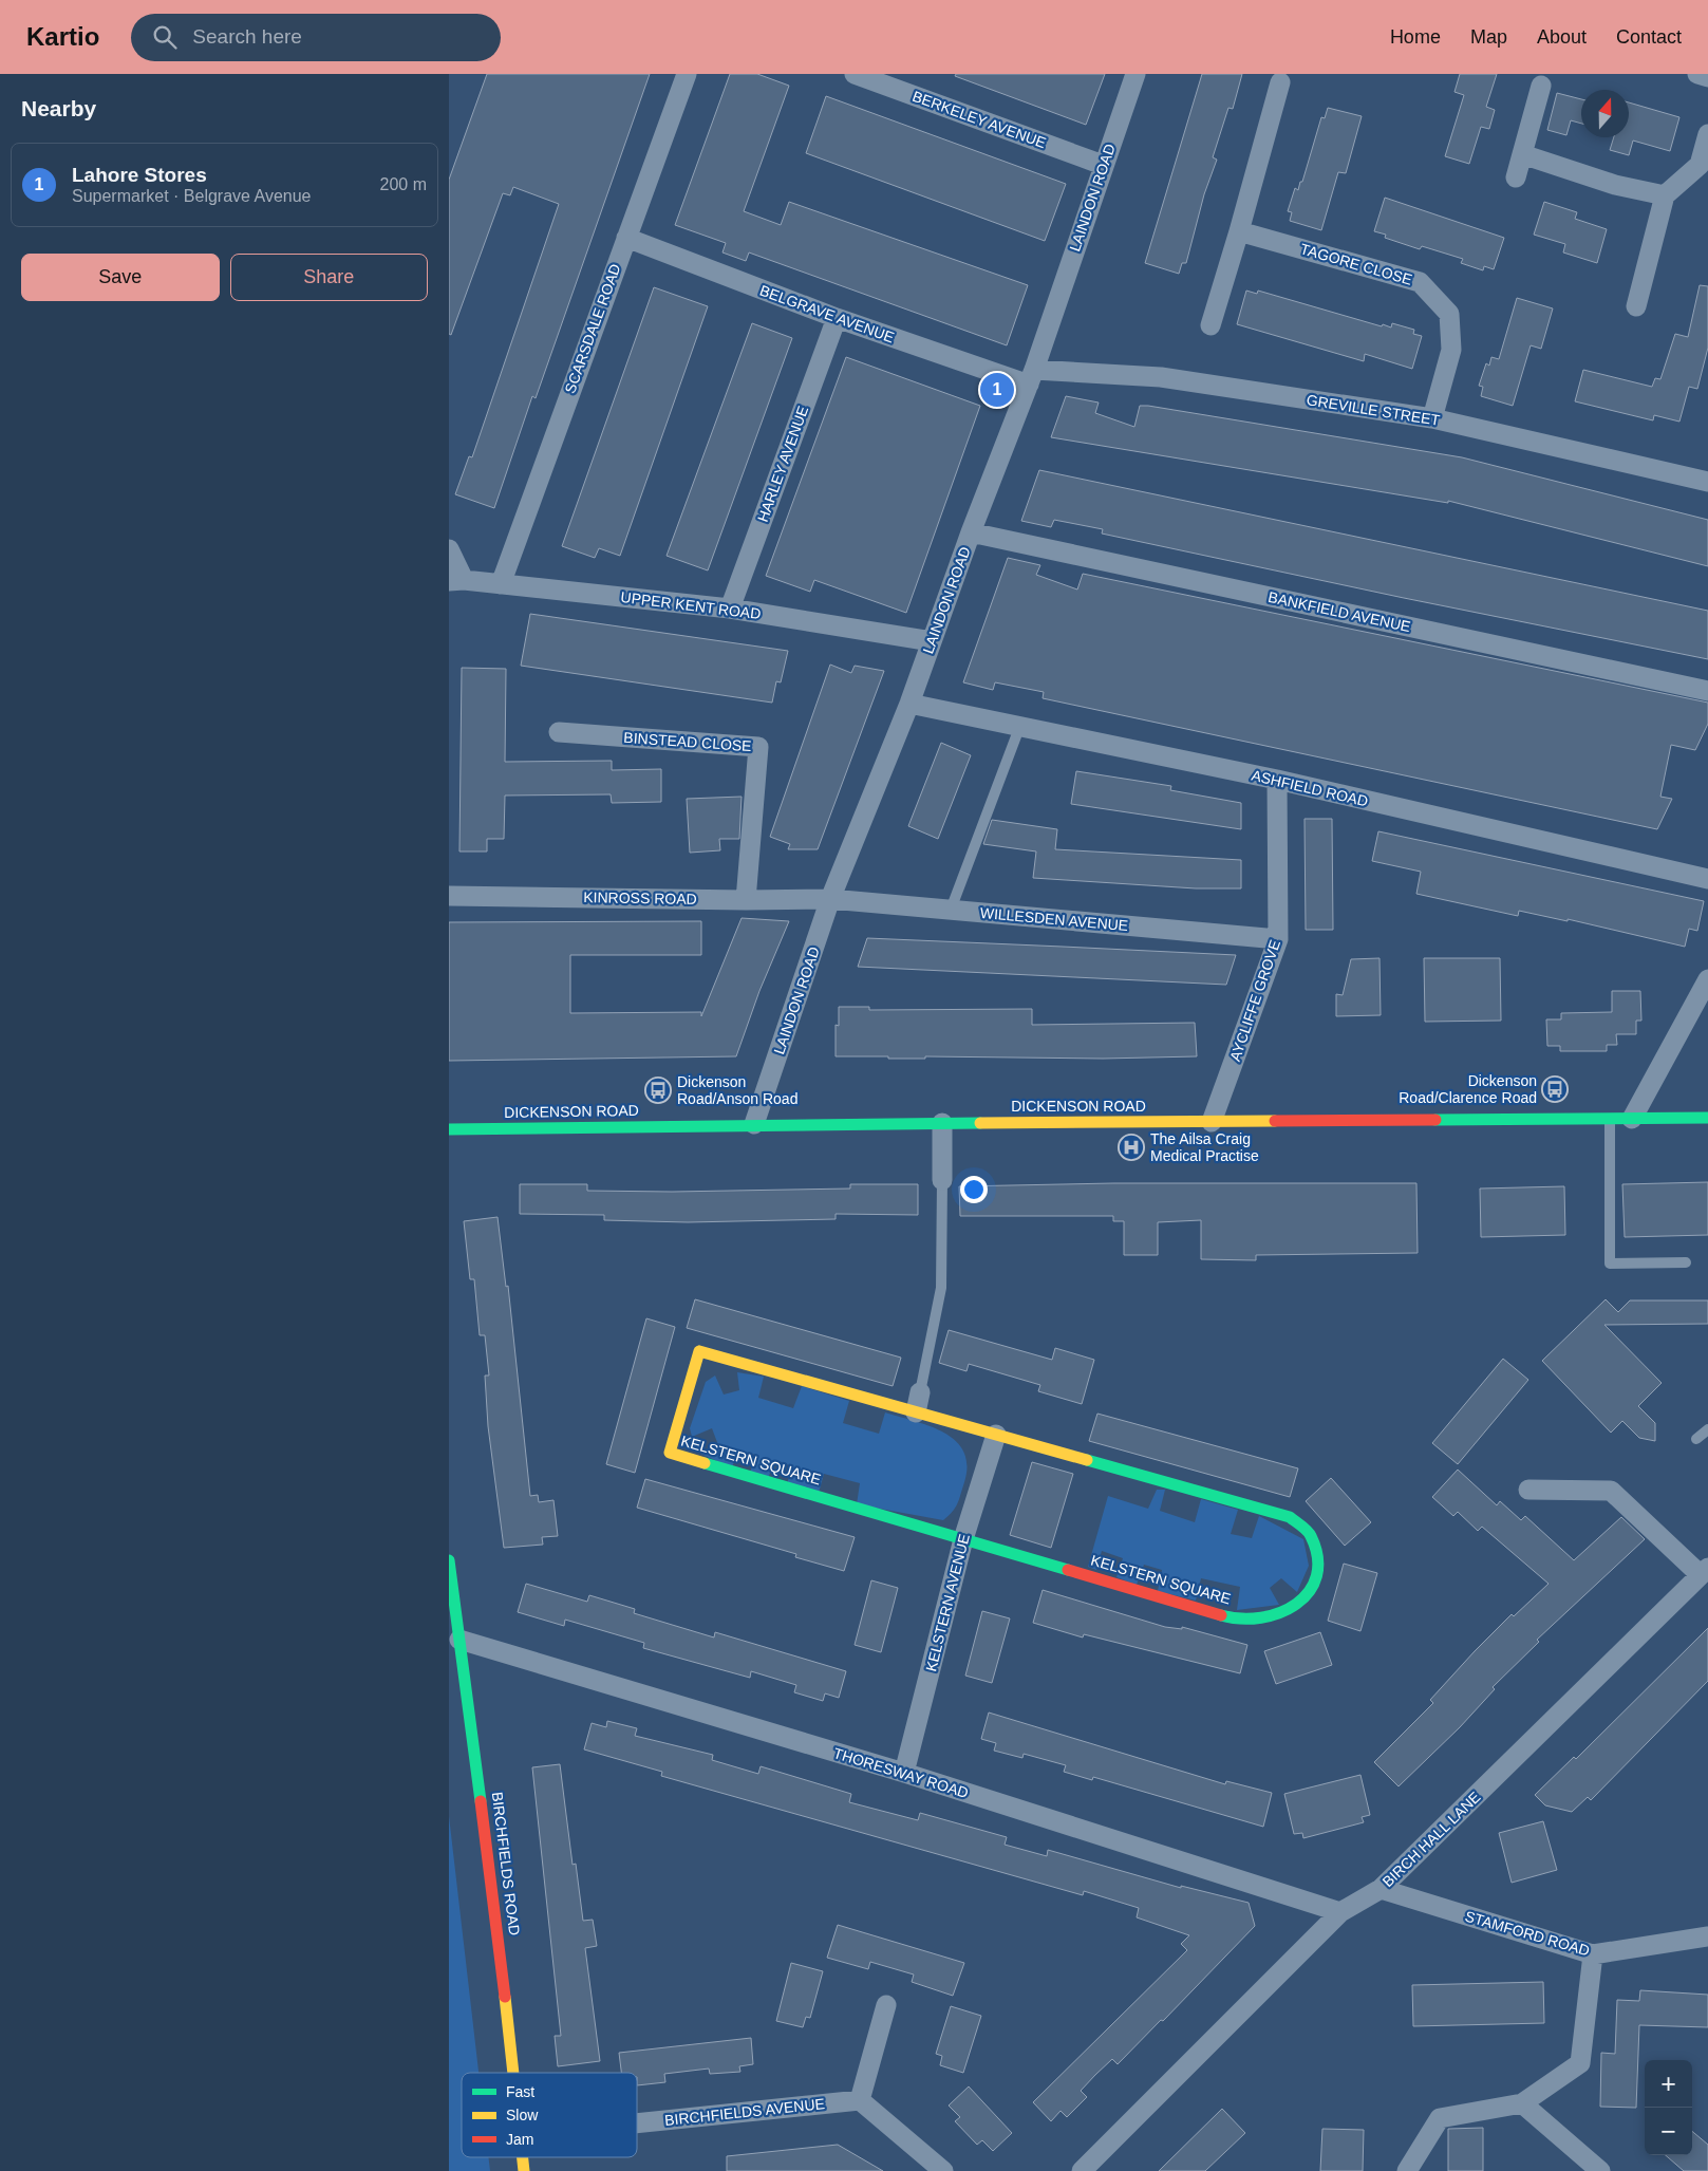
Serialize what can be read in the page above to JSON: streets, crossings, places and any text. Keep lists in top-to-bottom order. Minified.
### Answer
{"streets":{"main road":["DICKENSON ROAD","KELSTERN SQUARE","BIRCHFIELDS ROAD"],"street":["BERKELEY AVENUE","LAINDON ROAD","TAGORE CLOSE","BELGRAVE AVENUE","SCARSDALE ROAD","GREVILLE STREET","HARLEY AVENUE","UPPER KENT ROAD","BANKFIELD AVENUE","BINSTEAD CLOSE","ASHFIELD ROAD","KINROSS ROAD","WILLESDEN AVENUE","AYCLIFFE GROVE","KELSTERN AVENUE","THORESWAY ROAD","BIRCH HALL LANE","STAMFORD ROAD","BIRCHFIELDS AVENUE"]},"crossings":[["BERKELEY AVENUE","LAINDON ROAD"],["LAINDON ROAD","BELGRAVE AVENUE"],["LAINDON ROAD","GREVILLE STREET"],["LAINDON ROAD","UPPER KENT ROAD"],["LAINDON ROAD","BANKFIELD AVENUE"],["LAINDON ROAD","ASHFIELD ROAD"],["LAINDON ROAD","KINROSS ROAD"],["LAINDON ROAD","WILLESDEN AVENUE"],["LAINDON ROAD","DICKENSON ROAD"],["TAGORE CLOSE","GREVILLE STREET"],["BELGRAVE AVENUE","SCARSDALE ROAD"],["BELGRAVE AVENUE","GREVILLE STREET"],["BELGRAVE AVENUE","HARLEY AVENUE"],["SCARSDALE ROAD","UPPER KENT ROAD"],["HARLEY AVENUE","UPPER KENT ROAD"],["BINSTEAD CLOSE","KINROSS ROAD"],["ASHFIELD ROAD","AYCLIFFE GROVE"],["KINROSS ROAD","WILLESDEN AVENUE"],["WILLESDEN AVENUE","AYCLIFFE GROVE"],["AYCLIFFE GROVE","DICKENSON ROAD"],["KELSTERN SQUARE","KELSTERN AVENUE"],["KELSTERN AVENUE","THORESWAY ROAD"],["THORESWAY ROAD","BIRCH HALL LANE"],["THORESWAY ROAD","BIRCHFIELDS ROAD"],["BIRCH HALL LANE","STAMFORD ROAD"]],"places":{"bus stop":["Dickenson Road/Clarence Road","Dickenson Road/Anson Road"],"hospital":["The Ailsa Craig Medical Practise"]},"legend":["Fast","Slow","Jam"],"north":"top","page":{"header":"Kartio","search":"Search here","nav":["Home","Map","About","Contact"],"heading":"Nearby","list":[{"mark":"1","name":"Lahore Stores","note":"Supermarket · Belgrave Avenue","value":"200 m"}],"buttons":["Save","Share"],"pins":"1","map_buttons":["+","−"]}}
